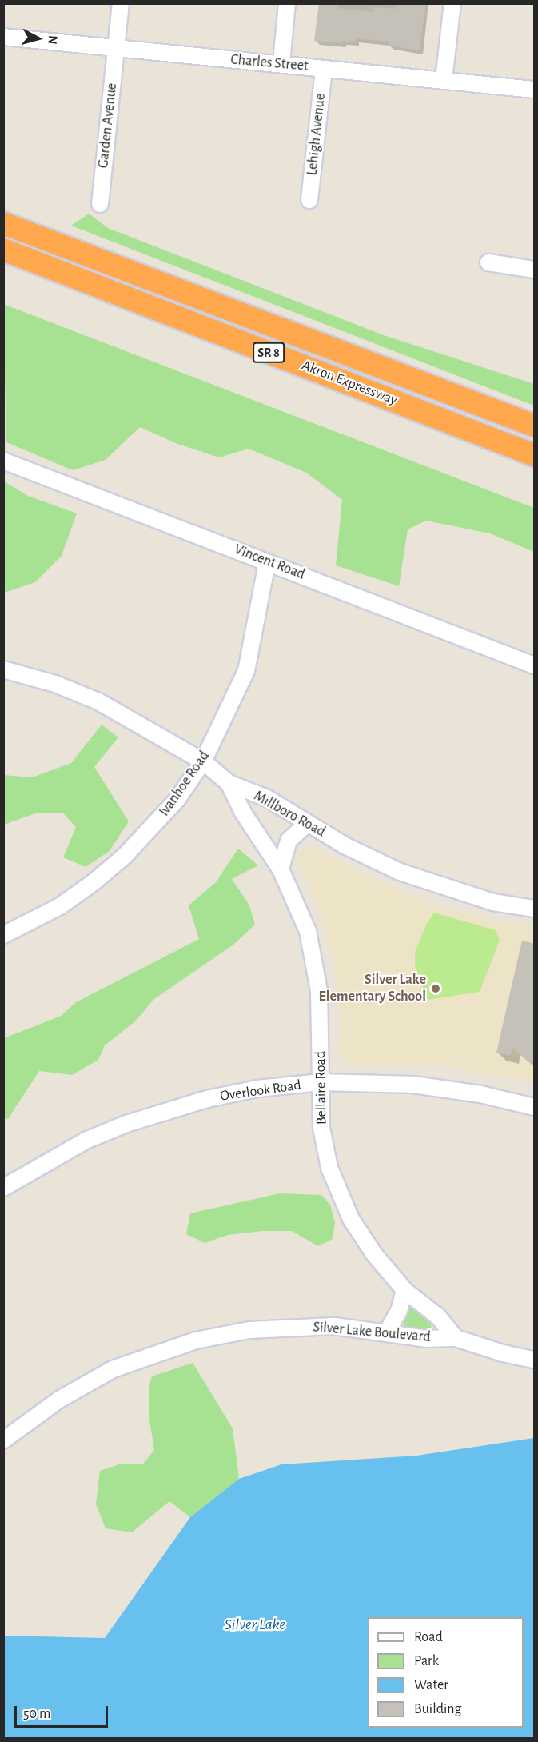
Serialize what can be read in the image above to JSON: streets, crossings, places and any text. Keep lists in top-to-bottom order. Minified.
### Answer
{"streets":{"highway":["SR 8","Akron Expressway"],"street":["Charles Street","Garden Avenue","Lehigh Avenue","Vincent Road","Ivanhoe Road","Millboro Road","Bellaire Road","Overlook Road","Silver Lake Boulevard"]},"crossings":[["Charles Street","Garden Avenue"],["Charles Street","Lehigh Avenue"],["Vincent Road","Ivanhoe Road"],["Ivanhoe Road","Millboro Road"],["Millboro Road","Bellaire Road"],["Bellaire Road","Overlook Road"],["Bellaire Road","Silver Lake Boulevard"]],"water":["Silver Lake"],"places":["Silver Lake Elementary School"],"legend":["Road","Park","Water","Building"],"scale_bar":"50 m","north":"right"}
